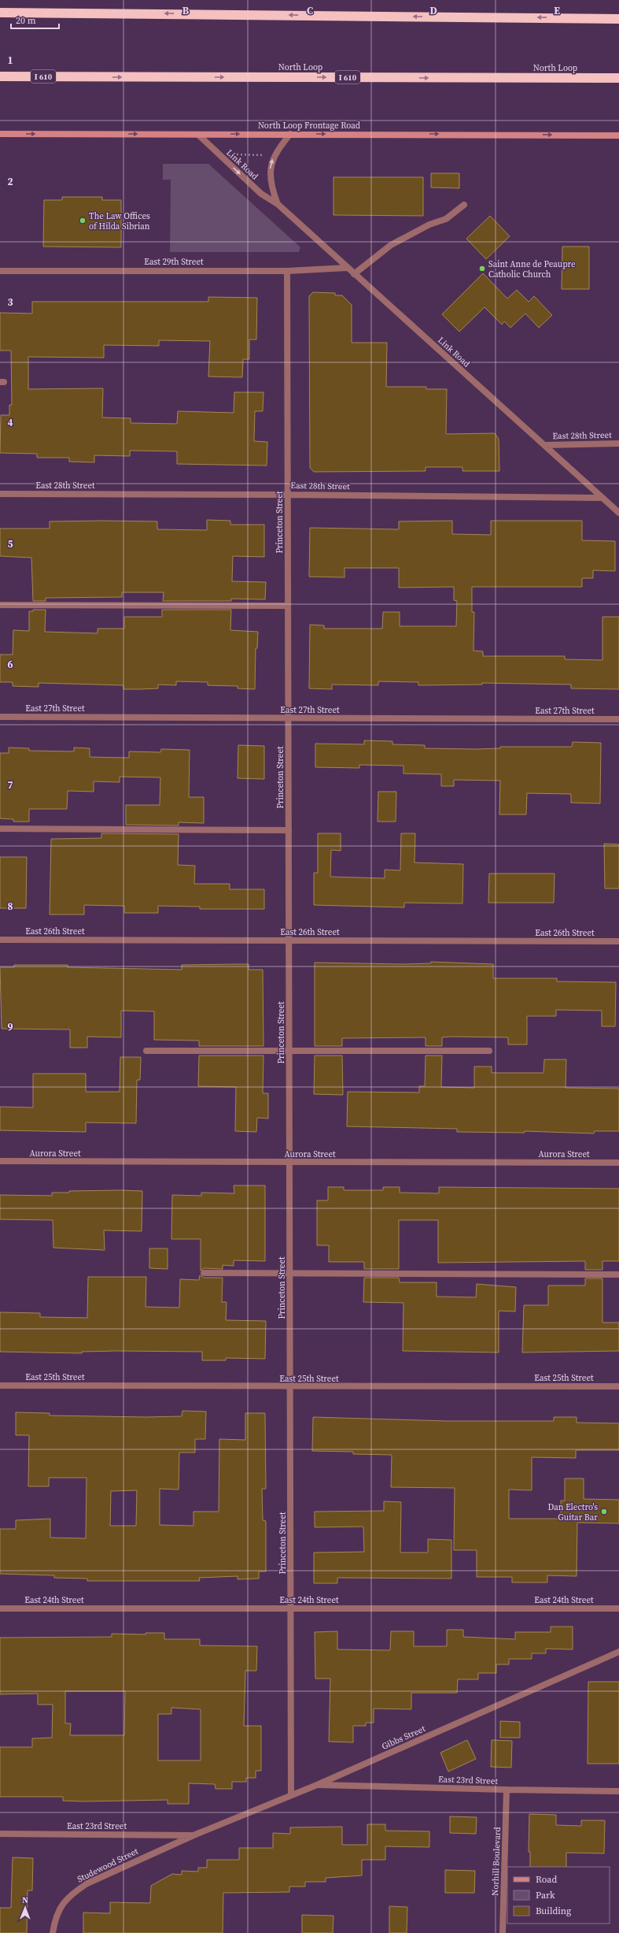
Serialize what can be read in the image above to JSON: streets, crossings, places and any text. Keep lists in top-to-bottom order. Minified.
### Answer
{"streets":{"highway":["North Loop","I 610"],"main road":["North Loop Frontage Road"],"street":["Link Road","East 29th Street","East 28th Street","Princeton Street","East 27th Street","East 26th Street","Aurora Street","East 25th Street","East 24th Street","Gibbs Street","East 23rd Street","Norhill Boulevard","Studewood Street"]},"crossings":[["North Loop Frontage Road","Link Road"],["Link Road","East 29th Street"],["Link Road","East 28th Street"],["East 29th Street","Princeton Street"],["East 28th Street","Princeton Street"],["Princeton Street","East 27th Street"],["Princeton Street","East 26th Street"],["Princeton Street","Aurora Street"],["Princeton Street","East 25th Street"],["Princeton Street","East 24th Street"],["Princeton Street","Gibbs Street"],["Gibbs Street","East 23rd Street"],["Gibbs Street","Studewood Street"],["East 23rd Street","Norhill Boulevard"],["East 23rd Street","Studewood Street"]],"one_way":["North Loop Frontage Road"],"places":["The Law Offices of Hilda Sibrian","Saint Anne de Peaupre Catholic Church","Dan Electro's Guitar Bar"],"legend":["Road","Park","Building"],"scale_bar":"20 m","north":"top","grid":{"columns":["B","C","D","E"],"rows":["1","2","3","4","5","6","7","8","9"]}}
